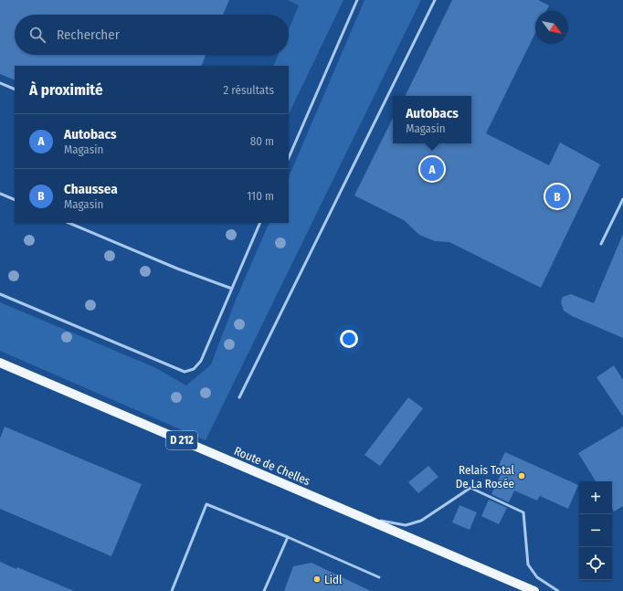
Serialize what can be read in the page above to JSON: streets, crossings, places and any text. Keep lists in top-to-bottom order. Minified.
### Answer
{"streets":{"main road":["D 212","Route de Chelles"]},"places":["Relais Total De La Rosée","Lidl"],"north":"bottom right","page":{"search":"Rechercher","heading":["À proximité","2 résultats"],"popup":["Autobacs","Magasin"],"list":[{"mark":"A","name":"Autobacs","note":"Magasin","value":"80 m"},{"mark":"B","name":"Chaussea","note":"Magasin","value":"110 m"}],"pins":["A","B"],"map_buttons":["+","−"]}}
